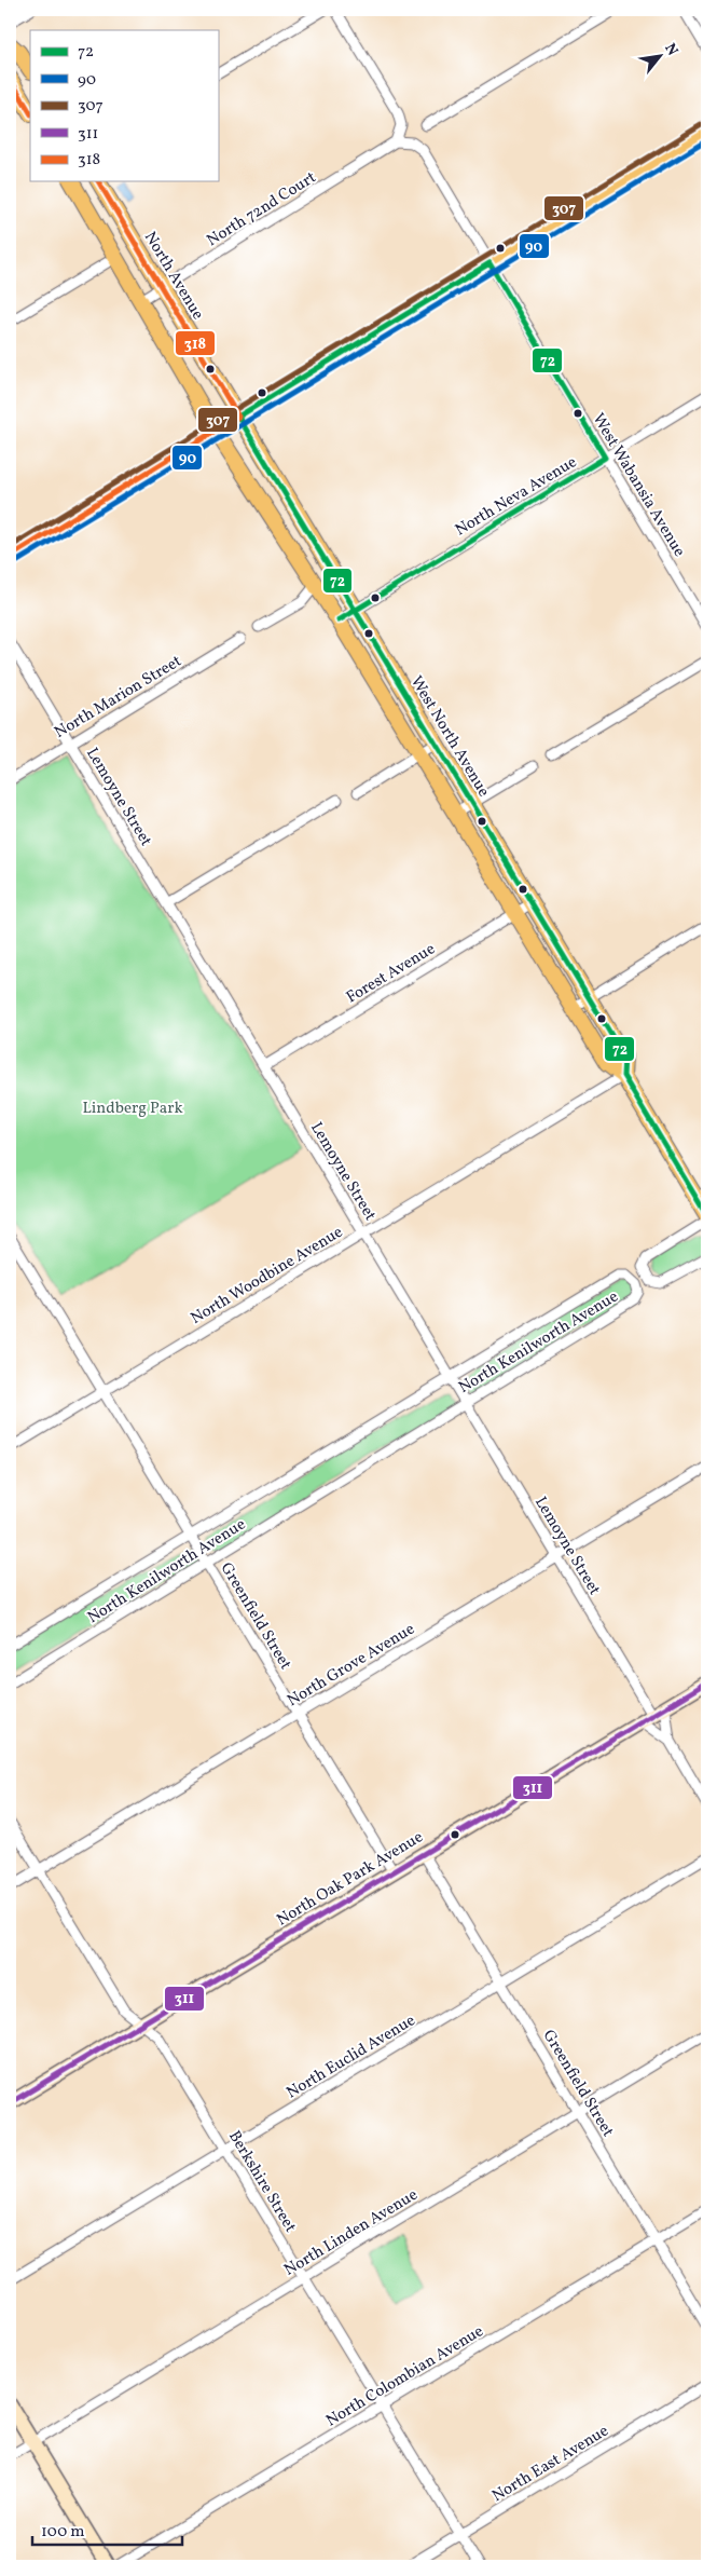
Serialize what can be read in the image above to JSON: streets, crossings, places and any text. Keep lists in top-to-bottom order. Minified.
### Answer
{"streets":{"main road":["North Avenue","West North Avenue"],"street":["North 72nd Court","West Wabansia Avenue","North Neva Avenue","North Marion Street","Lemoyne Street","Forest Avenue","North Woodbine Avenue","North Kenilworth Avenue","Greenfield Street","North Grove Avenue","North Oak Park Avenue","North Euclid Avenue","Berkshire Street","North Linden Avenue","North Colombian Avenue","North East Avenue"]},"crossings":[["North 72nd Court","North Avenue"],["North 72nd Court","West Wabansia Avenue"],["North Avenue","West North Avenue"],["West Wabansia Avenue","North Neva Avenue"],["North Neva Avenue","West North Avenue"],["North Marion Street","Lemoyne Street"],["West North Avenue","Forest Avenue"],["West North Avenue","North Woodbine Avenue"],["Lemoyne Street","Forest Avenue"],["Lemoyne Street","North Woodbine Avenue"],["Lemoyne Street","North Kenilworth Avenue"],["Lemoyne Street","North Grove Avenue"],["Lemoyne Street","North Oak Park Avenue"],["North Woodbine Avenue","Greenfield Street"],["North Kenilworth Avenue","Greenfield Street"],["Greenfield Street","North Grove Avenue"],["Greenfield Street","North Oak Park Avenue"],["Greenfield Street","North Euclid Avenue"],["Greenfield Street","North Linden Avenue"],["Greenfield Street","North Colombian Avenue"],["North Grove Avenue","Berkshire Street"],["North Oak Park Avenue","Berkshire Street"],["North Euclid Avenue","Berkshire Street"],["Berkshire Street","North Linden Avenue"],["Berkshire Street","North Colombian Avenue"],["Berkshire Street","North East Avenue"]],"parks":["Lindberg Park"],"lines":["transit line 318","transit line 307","transit line 90","transit line 72","transit line 311"],"legend":["72","90","307","311","318"],"scale_bar":"100 m","north":"top right"}
